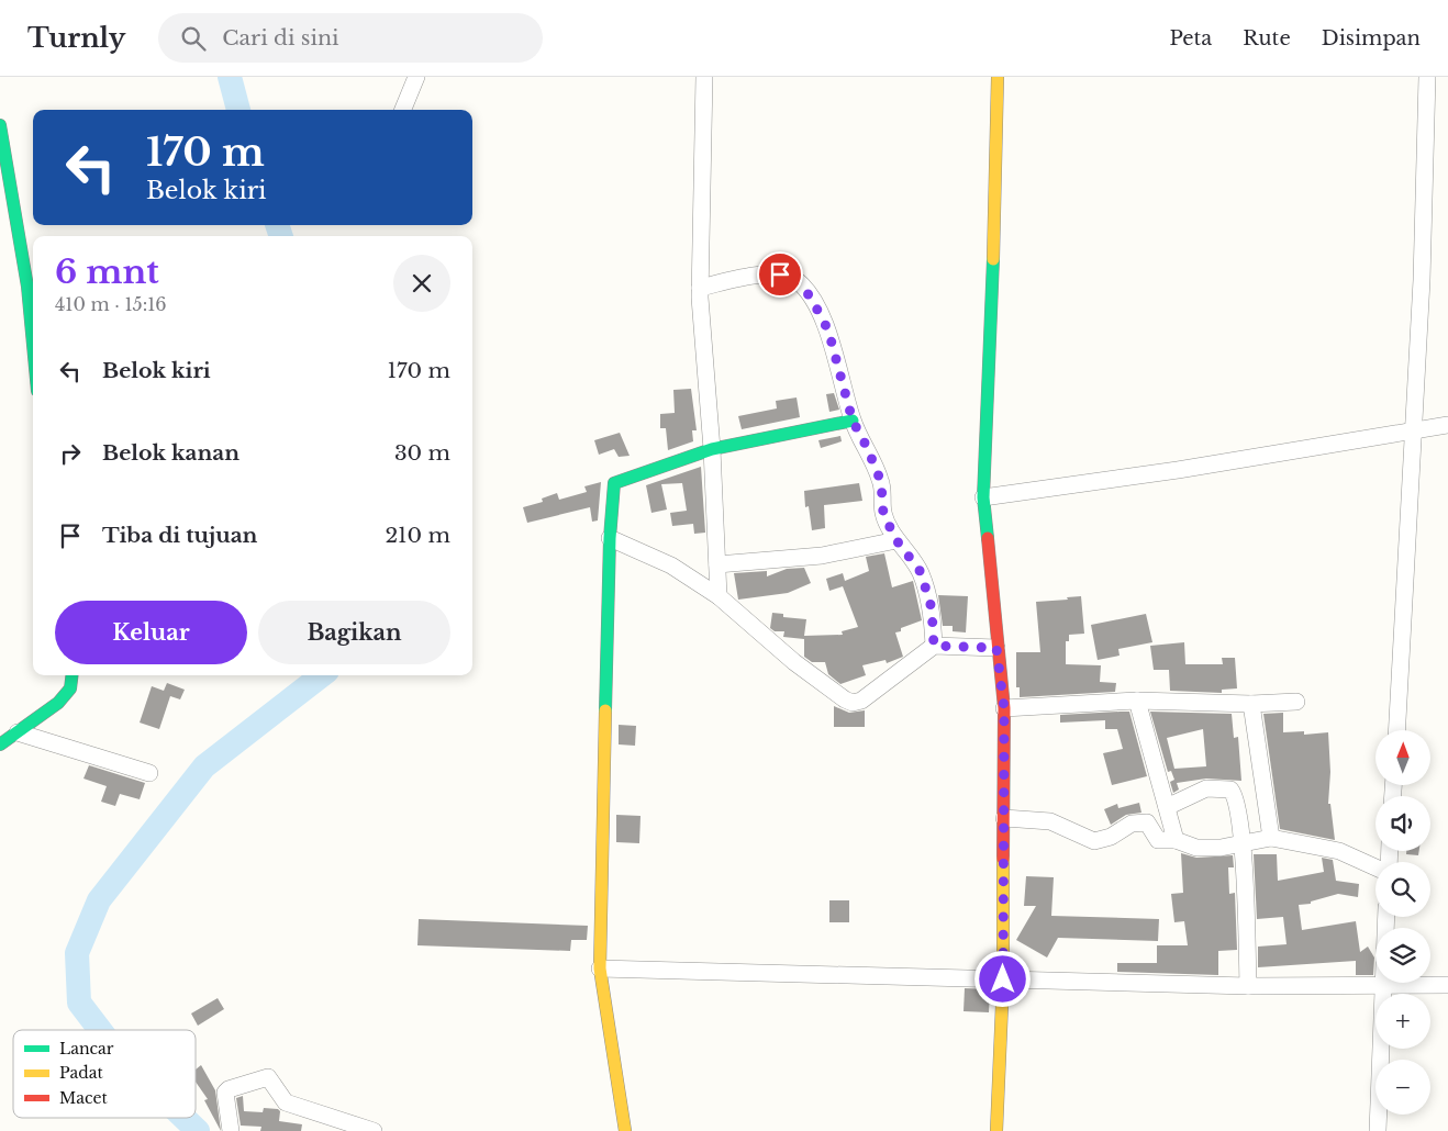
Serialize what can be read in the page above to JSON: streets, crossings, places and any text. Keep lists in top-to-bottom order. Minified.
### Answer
{"legend":["Lancar","Padat","Macet"],"north":"top","page":{"header":"Turnly","search":"Cari di sini","nav":["Peta","Rute","Disimpan"],"turn":["170 m","Belok kiri"],"heading":["6 mnt","410 m · 15:16"],"list":[{"name":"Belok kiri","value":"170 m"},{"name":"Belok kanan","value":"30 m"},{"name":"Tiba di tujuan","value":"210 m"}],"buttons":["Keluar","Bagikan"],"map_buttons":["+","−"]}}
